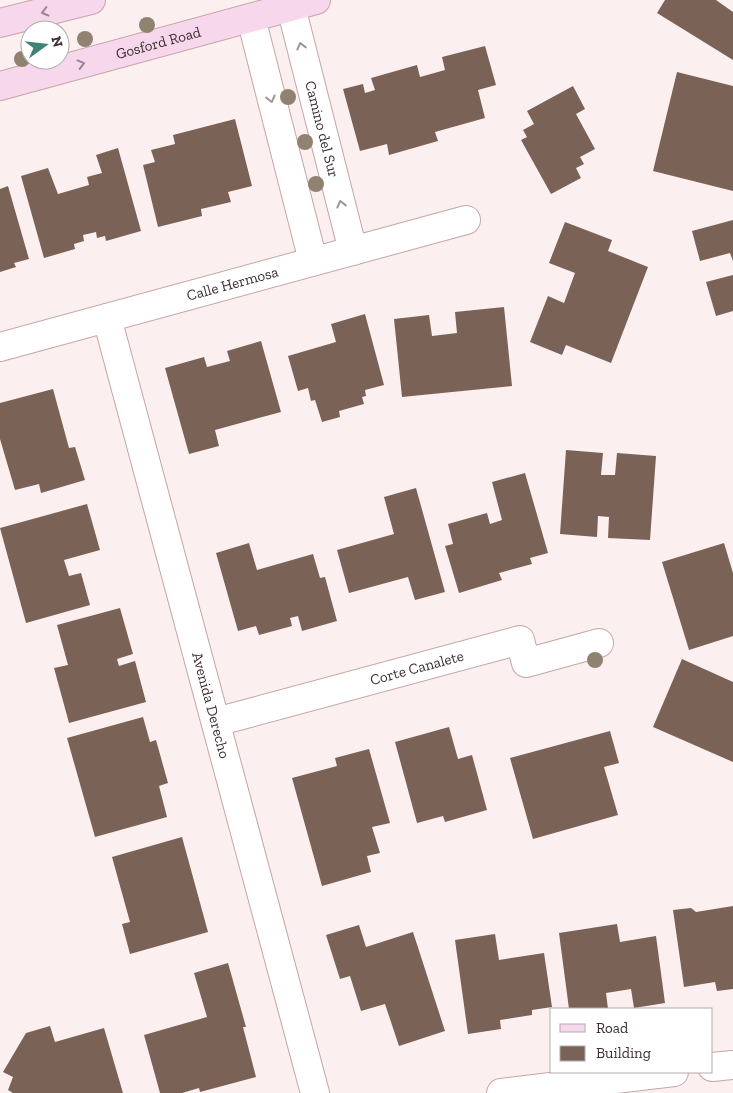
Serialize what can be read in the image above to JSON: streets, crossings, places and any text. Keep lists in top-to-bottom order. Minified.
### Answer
{"streets":{"main road":["Gosford Road"],"street":["Camino del Sur","Calle Hermosa","Corte Canalete","Avenida Derecho"]},"crossings":[["Gosford Road","Camino del Sur"],["Camino del Sur","Calle Hermosa"],["Calle Hermosa","Avenida Derecho"],["Corte Canalete","Avenida Derecho"]],"legend":["Road","Building"],"north":"right"}
